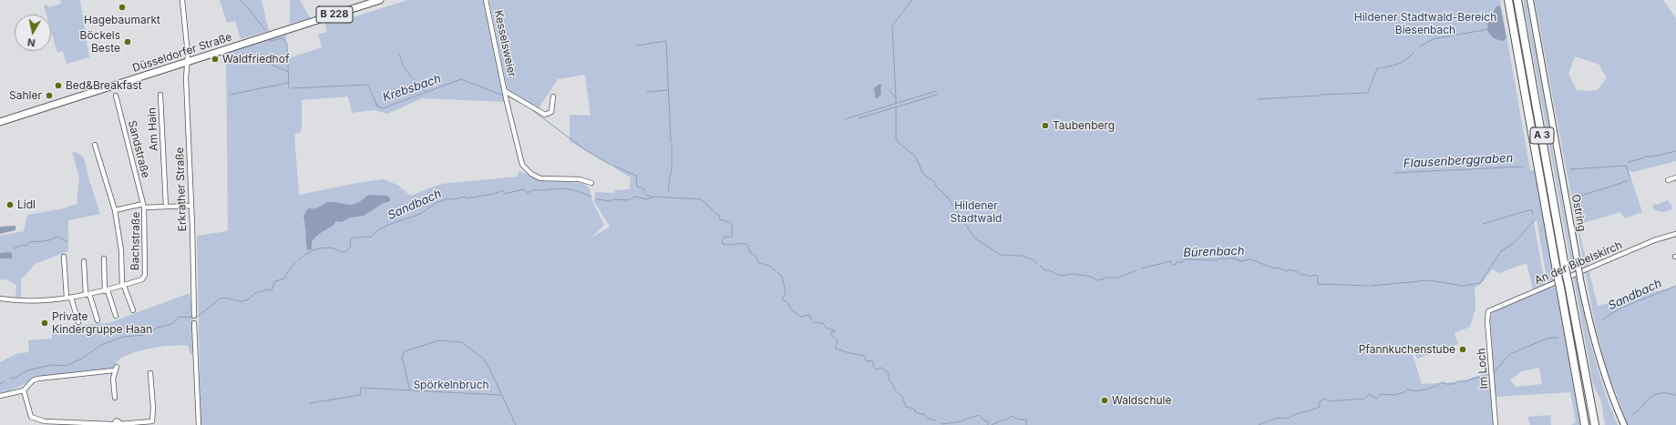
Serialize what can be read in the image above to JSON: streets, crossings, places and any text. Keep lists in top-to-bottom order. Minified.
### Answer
{"streets":{"highway":["A 3"],"main road":["B 228","Düsseldorfer Straße","Ostring"],"street":["Kesselsweier","Am Hain","Sandstraße","Erkrather Straße","Bachstraße","An der Bibelskirch","Im Loch"]},"crossings":[["Düsseldorfer Straße","Erkrather Straße"],["Am Hain","Bachstraße"],["Sandstraße","Bachstraße"],["Erkrather Straße","Bachstraße"],["An der Bibelskirch","Im Loch"]],"water":["Krebsbach","Flausenberggraben","Sandbach","Bürenbach"],"parks":["Hildener Stadtwald-Bereich Biesenbach","Hildener Stadtwald","Spörkelnbruch"],"places":["Hagebaumarkt","Böckels Beste","Waldfriedhof","Bed&Breakfast","Sahler","Taubenberg","Lidl","Private Kindergruppe Haan","Pfannkuchenstube","Waldschule"],"north":"bottom"}
